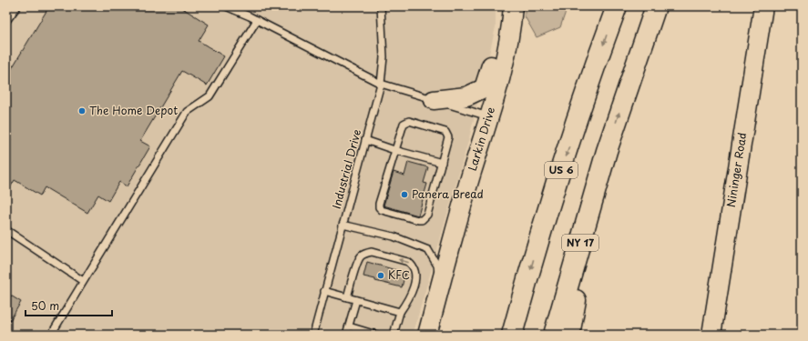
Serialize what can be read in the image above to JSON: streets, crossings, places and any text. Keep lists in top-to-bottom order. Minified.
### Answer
{"streets":{"highway":["US 6","NY 17"],"street":["Larkin Drive","Nininger Road"],"lane":["Industrial Drive"]},"places":["The Home Depot","Panera Bread","KFC"],"scale_bar":"50 m"}
